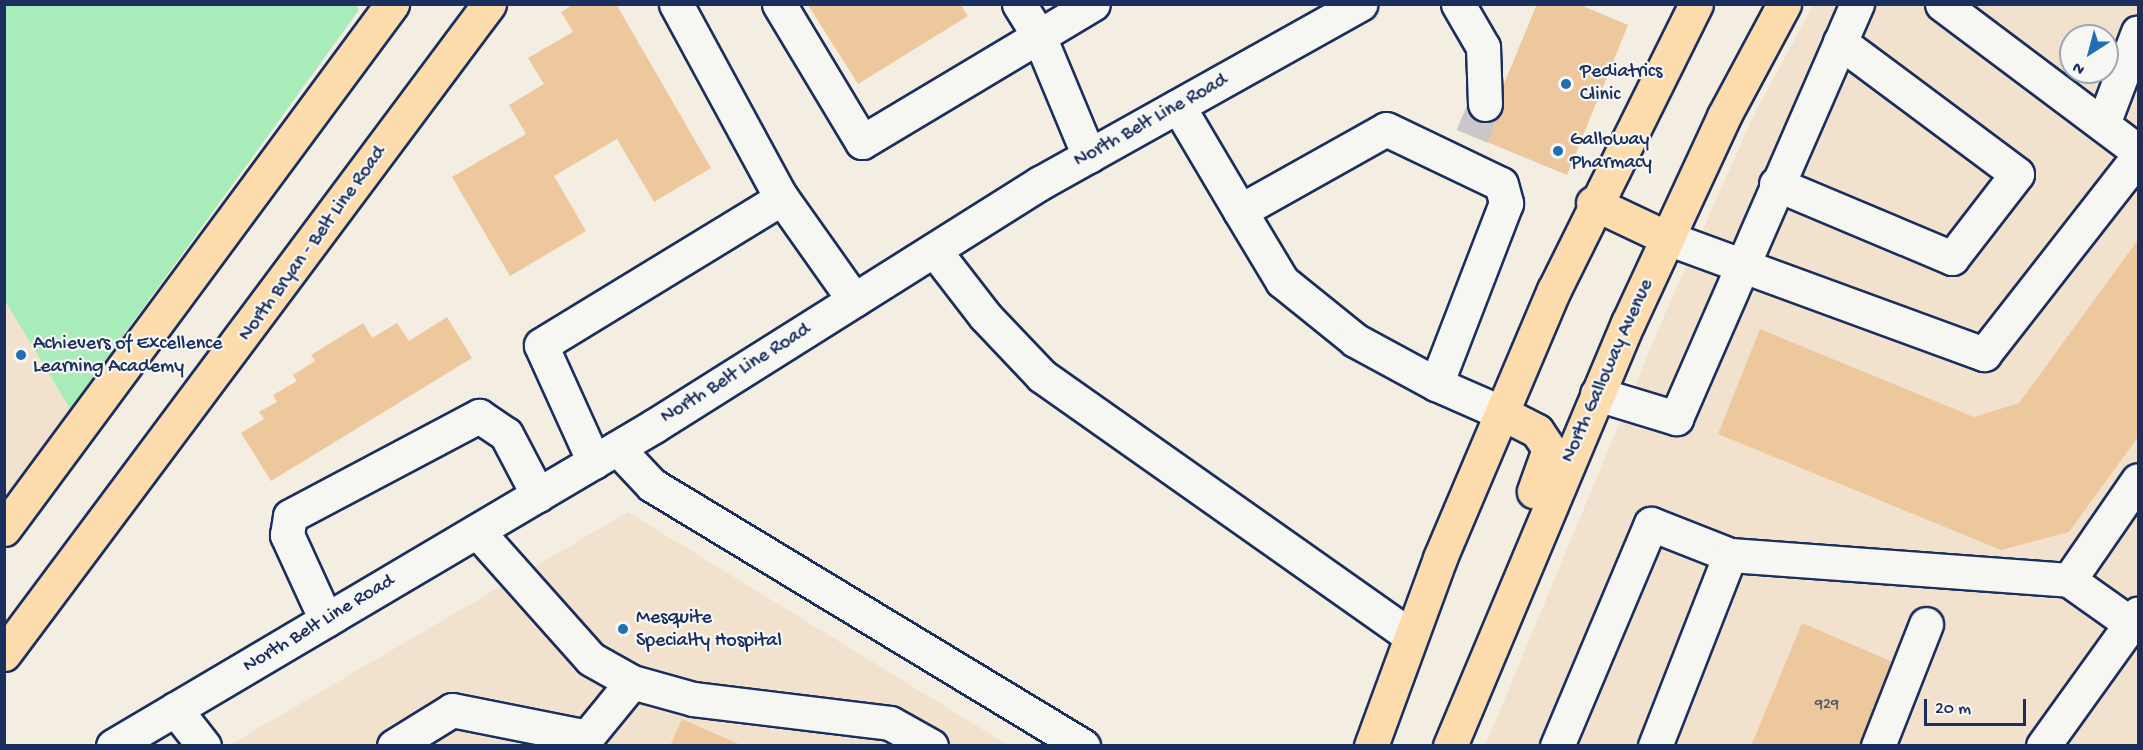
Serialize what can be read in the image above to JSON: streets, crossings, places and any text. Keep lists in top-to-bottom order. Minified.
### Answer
{"streets":{"main road":["North Bryan - Belt Line Road","North Galloway Avenue"],"street":["North Belt Line Road"]},"places":["Pediatrics Clinic","Galloway Pharmacy","Achievers of Excellence Learning Academy","Mesquite Specialty Hospital"],"house_numbers":["929"],"scale_bar":"20 m","north":"bottom left"}
